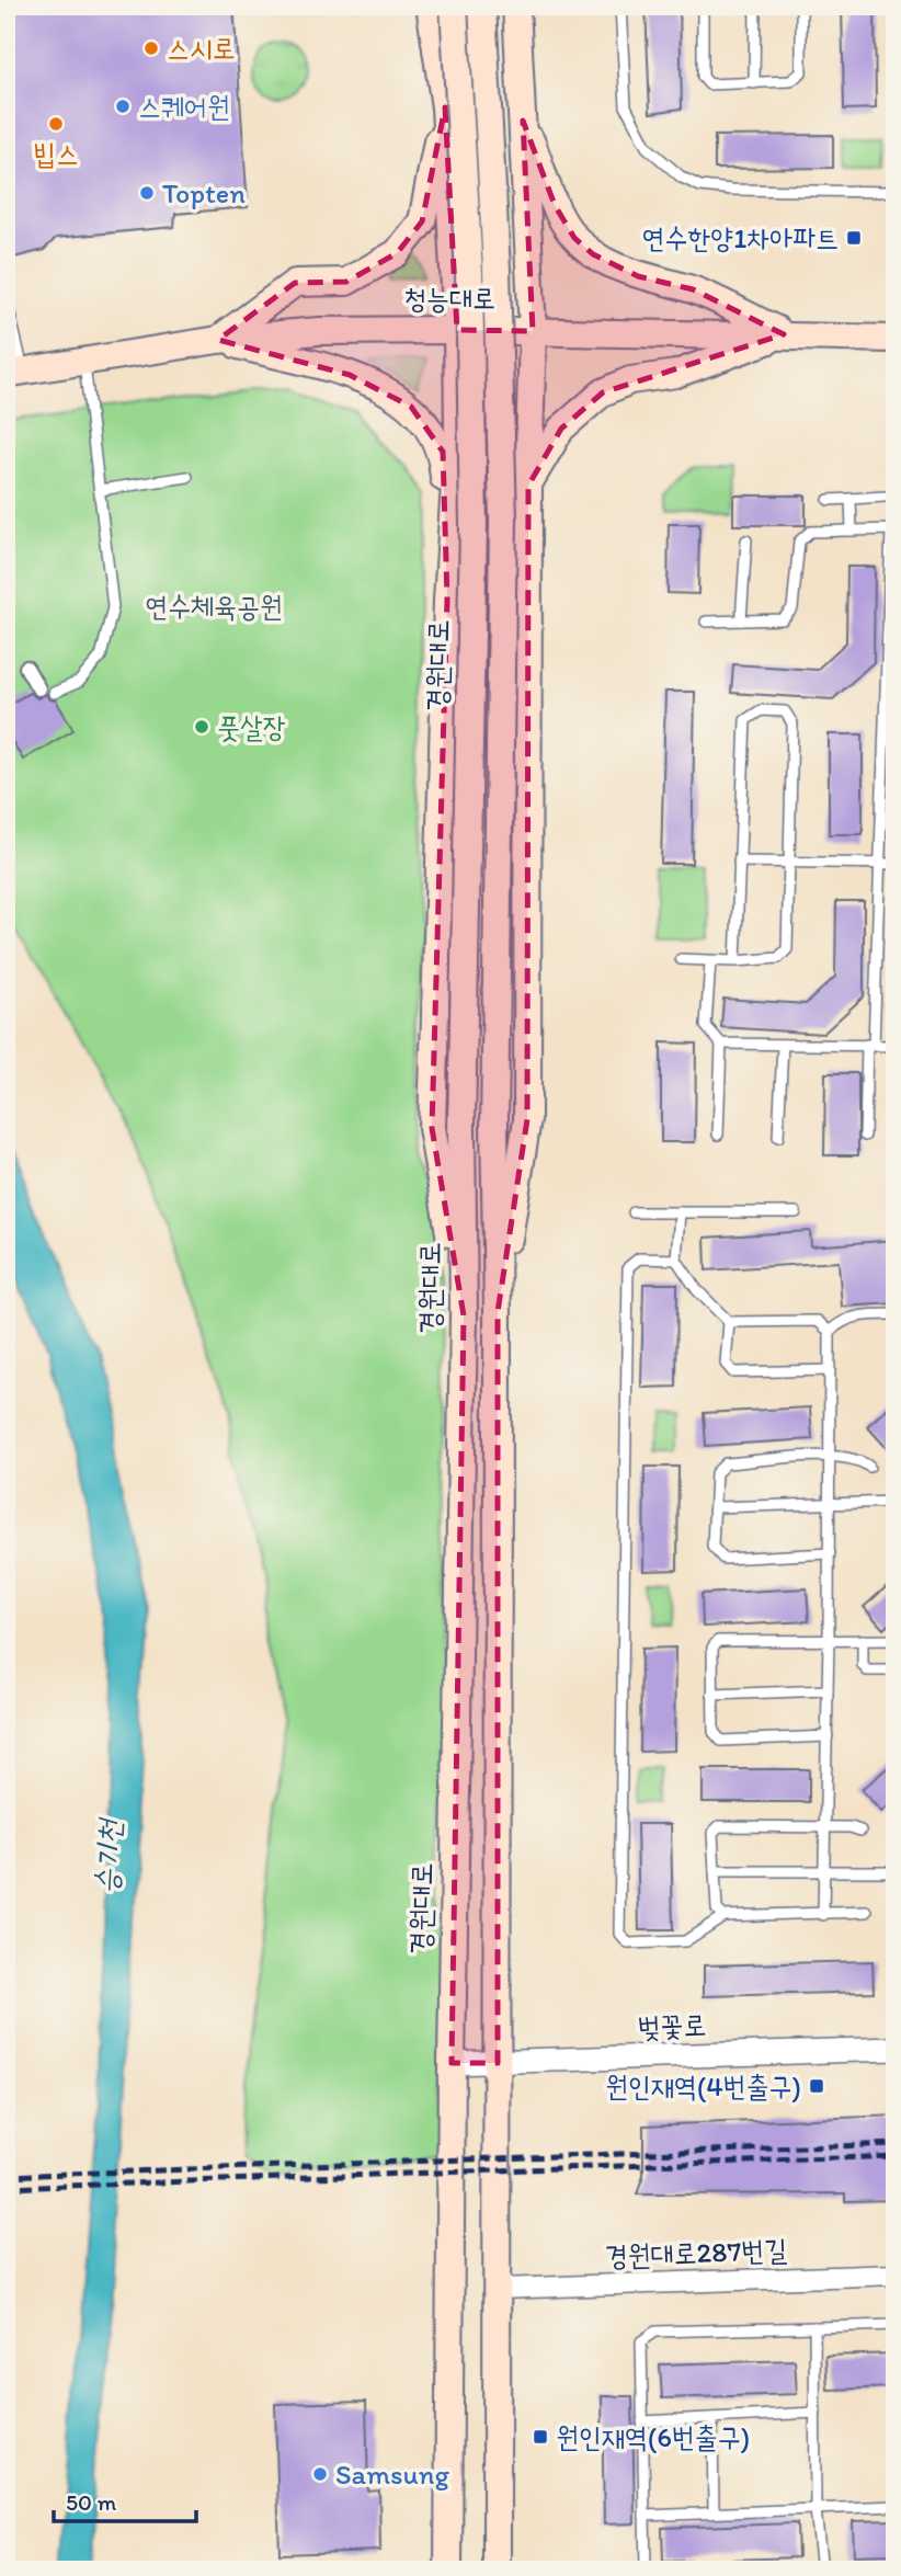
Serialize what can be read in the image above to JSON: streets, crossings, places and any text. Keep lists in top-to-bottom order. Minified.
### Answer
{"streets":{"main road":["청능대로","경원대로"],"street":["벚꽃로","경원대로287번길"]},"crossings":[["경원대로","벚꽃로"]],"water":["승기천"],"parks":["연수체육공원"],"places":{"other":["스시로","스퀘어원","빕스","Topten","풋살장","Samsung"],"transit":["연수한양1차아파트","원인재역(4번출구)","원인재역(6번출구)"]},"scale_bar":"50 m"}
